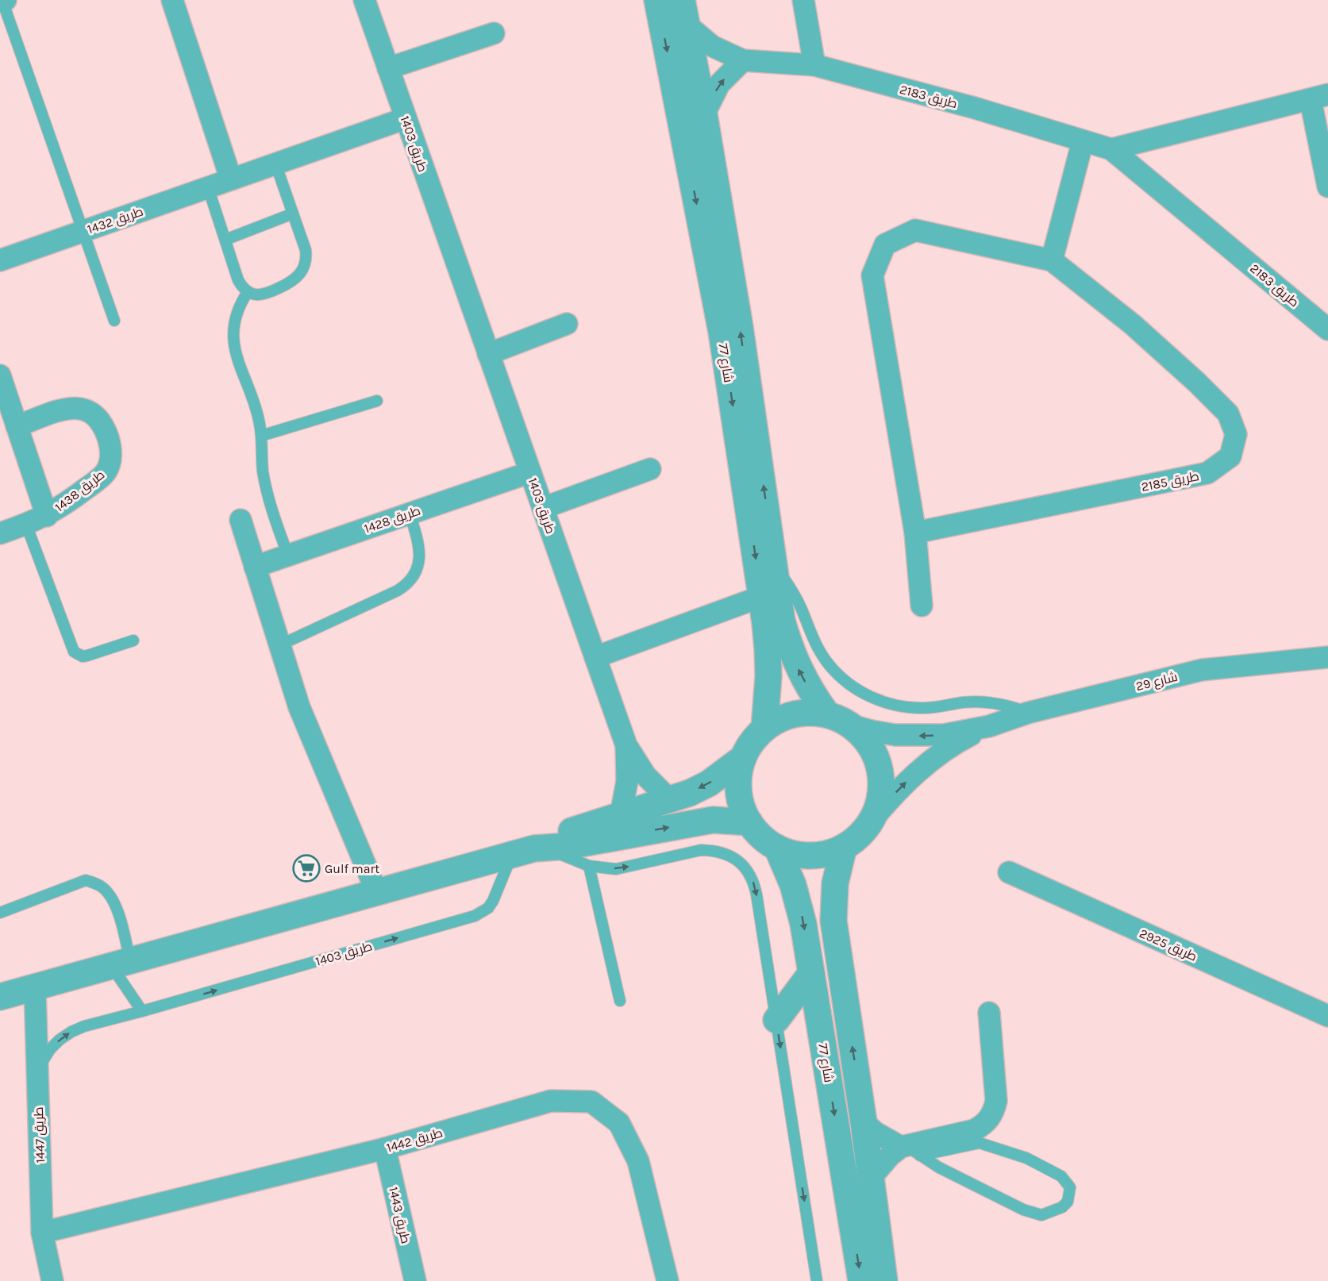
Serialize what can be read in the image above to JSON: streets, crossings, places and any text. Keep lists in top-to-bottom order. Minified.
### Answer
{"streets":{"street":["طريق 2183","طريق 1403","طريق 1432","شارع 77","طريق 2185","طريق 1438","طريق 1428","شارع 29","طريق 2925","طريق 1447","طريق 1442","طريق 1443"]},"crossings":[["طريق 2183","شارع 77"],["طريق 1403","طريق 1432"],["طريق 1403","طريق 1428"],["طريق 1403","طريق 1447"],["شارع 77","شارع 29"],["طريق 1447","طريق 1442"],["طريق 1442","طريق 1443"]],"places":{"supermarket":["Gulf mart"]}}
